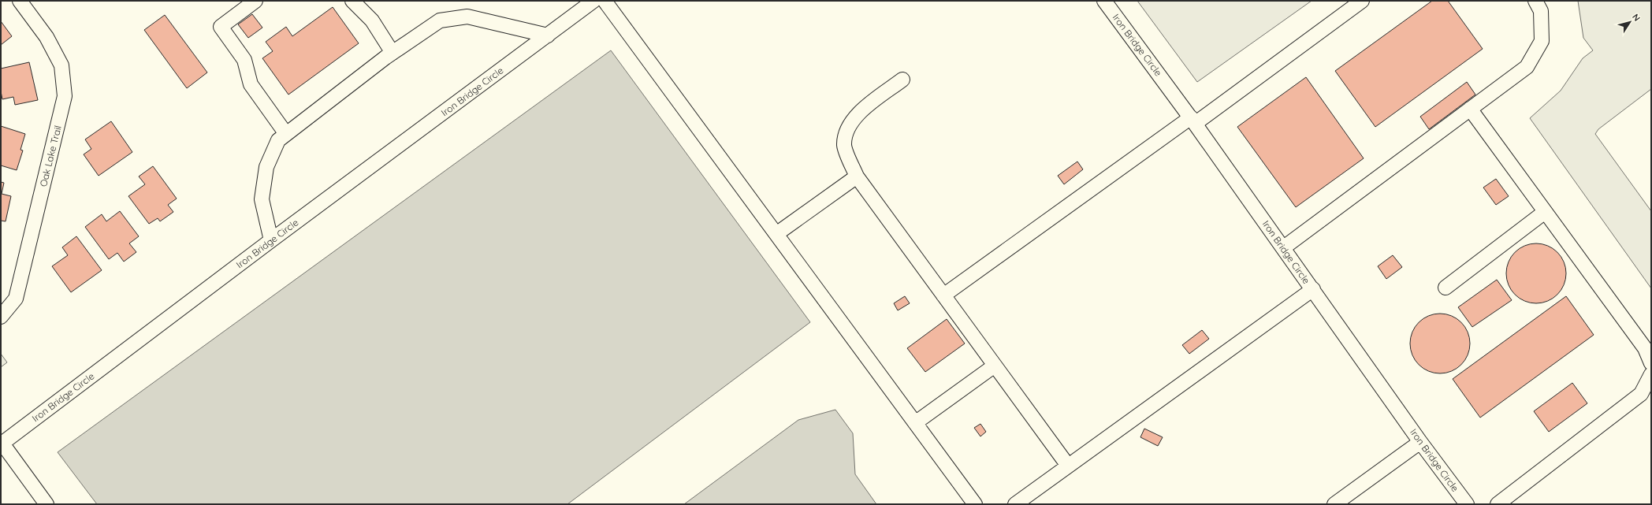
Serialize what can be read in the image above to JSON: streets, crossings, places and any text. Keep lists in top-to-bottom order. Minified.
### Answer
{"streets":{"street":["Iron Bridge Circle","Oak Lake Trail"]},"north":"top right"}
